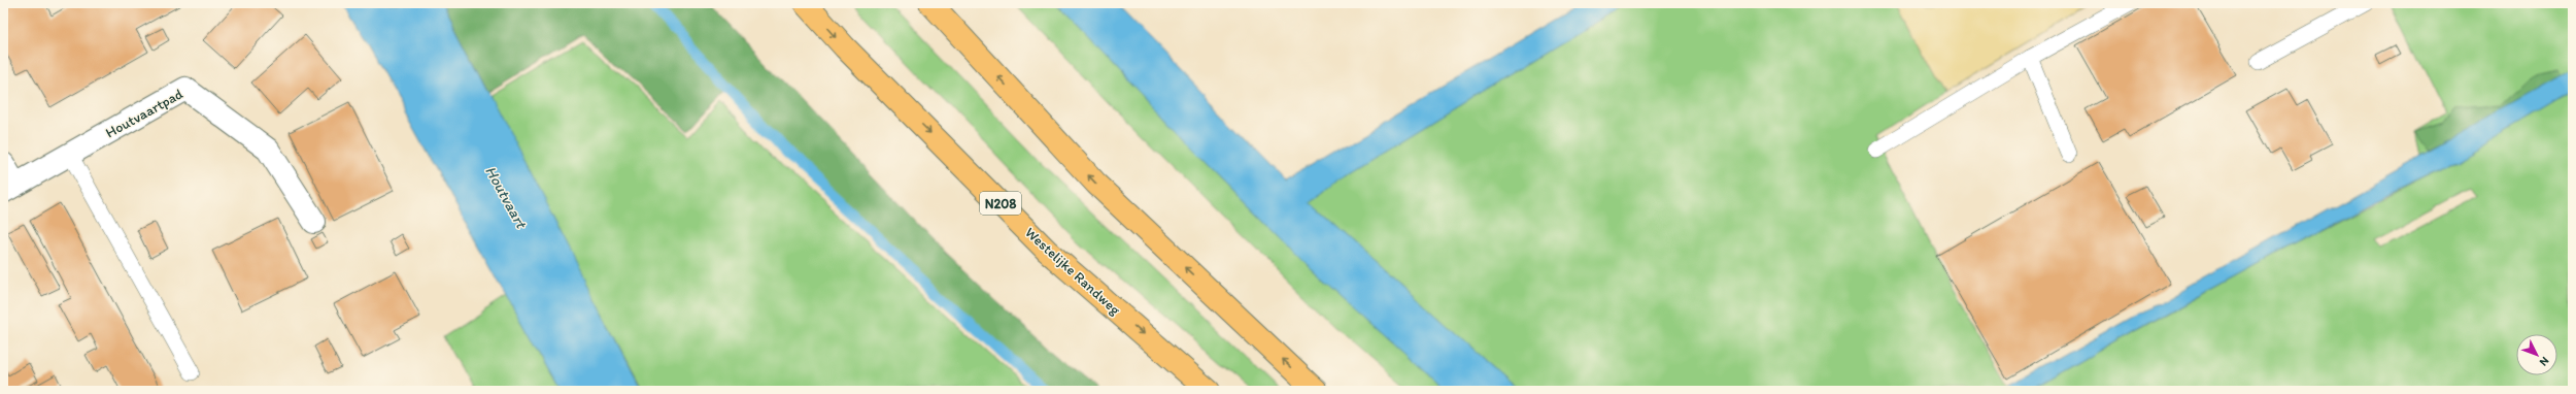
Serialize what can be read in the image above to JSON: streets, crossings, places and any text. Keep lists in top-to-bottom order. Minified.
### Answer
{"streets":{"main road":["N208","Westelijke Randweg"],"street":["Houtvaartpad"]},"water":["Houtvaart"],"north":"bottom right"}
